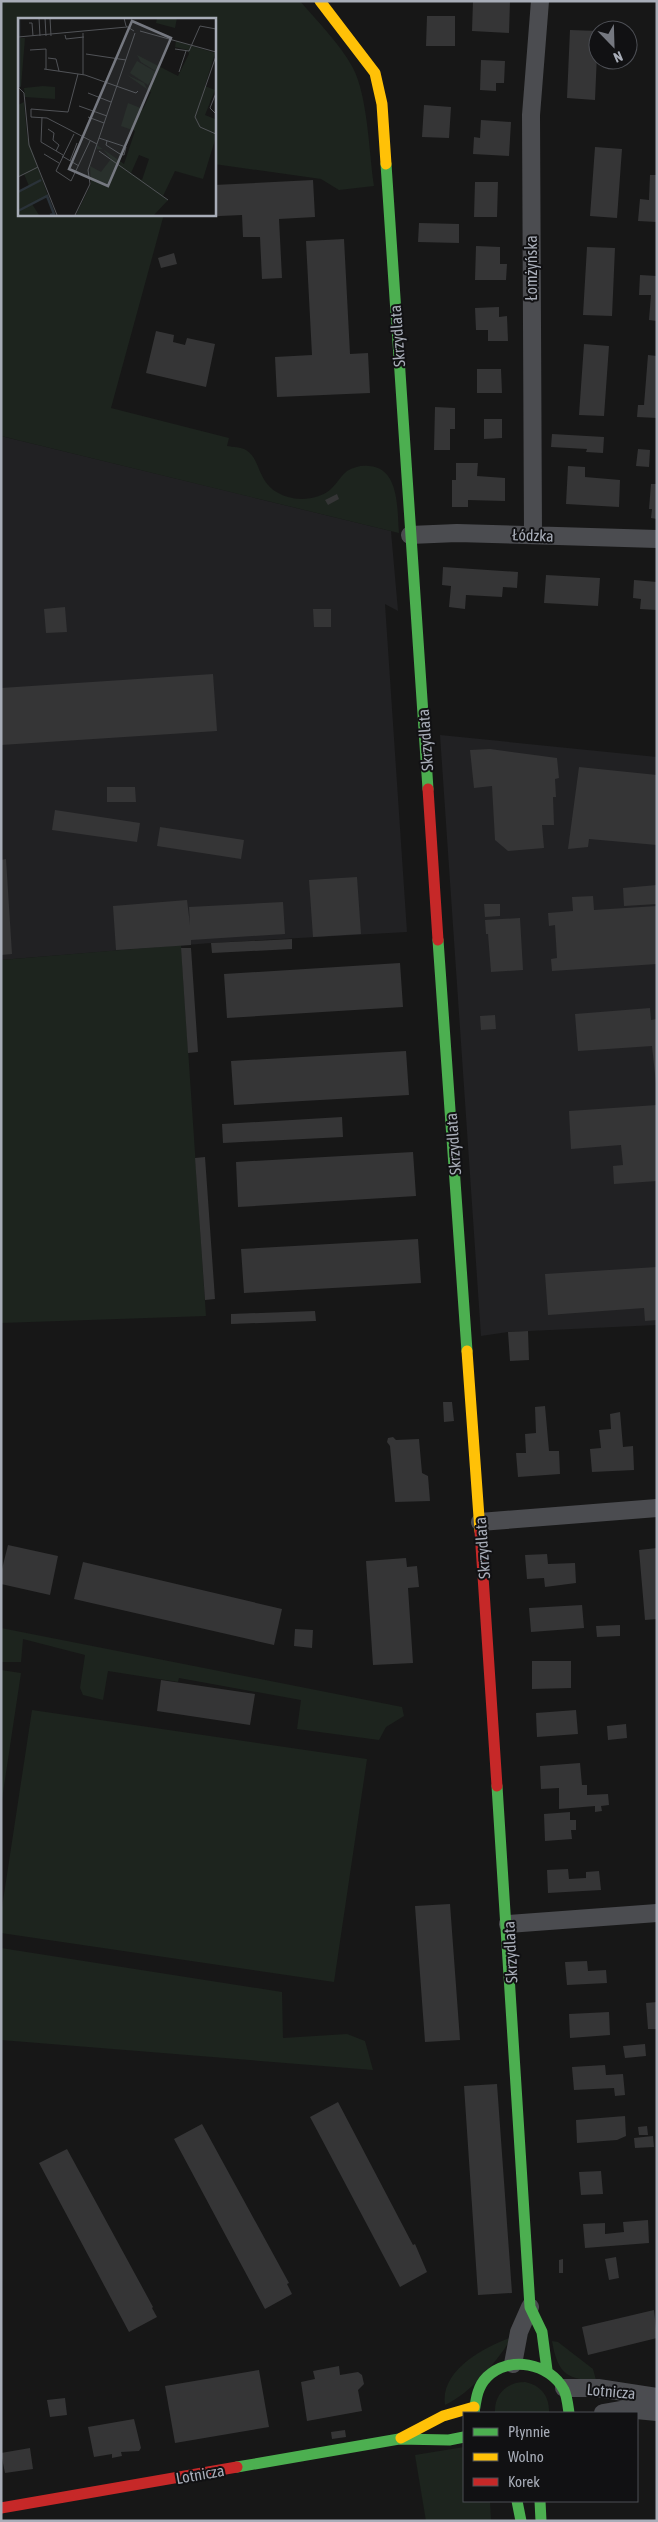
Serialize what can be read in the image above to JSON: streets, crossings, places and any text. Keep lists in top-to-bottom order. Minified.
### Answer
{"streets":{"street":["Łomżyńska","Skrzydlata","Łódzka","Lotnicza"]},"crossings":[["Łomżyńska","Łódzka"],["Skrzydlata","Łódzka"]],"legend":["Płynnie","Wolno","Korek"],"north":"bottom right"}
